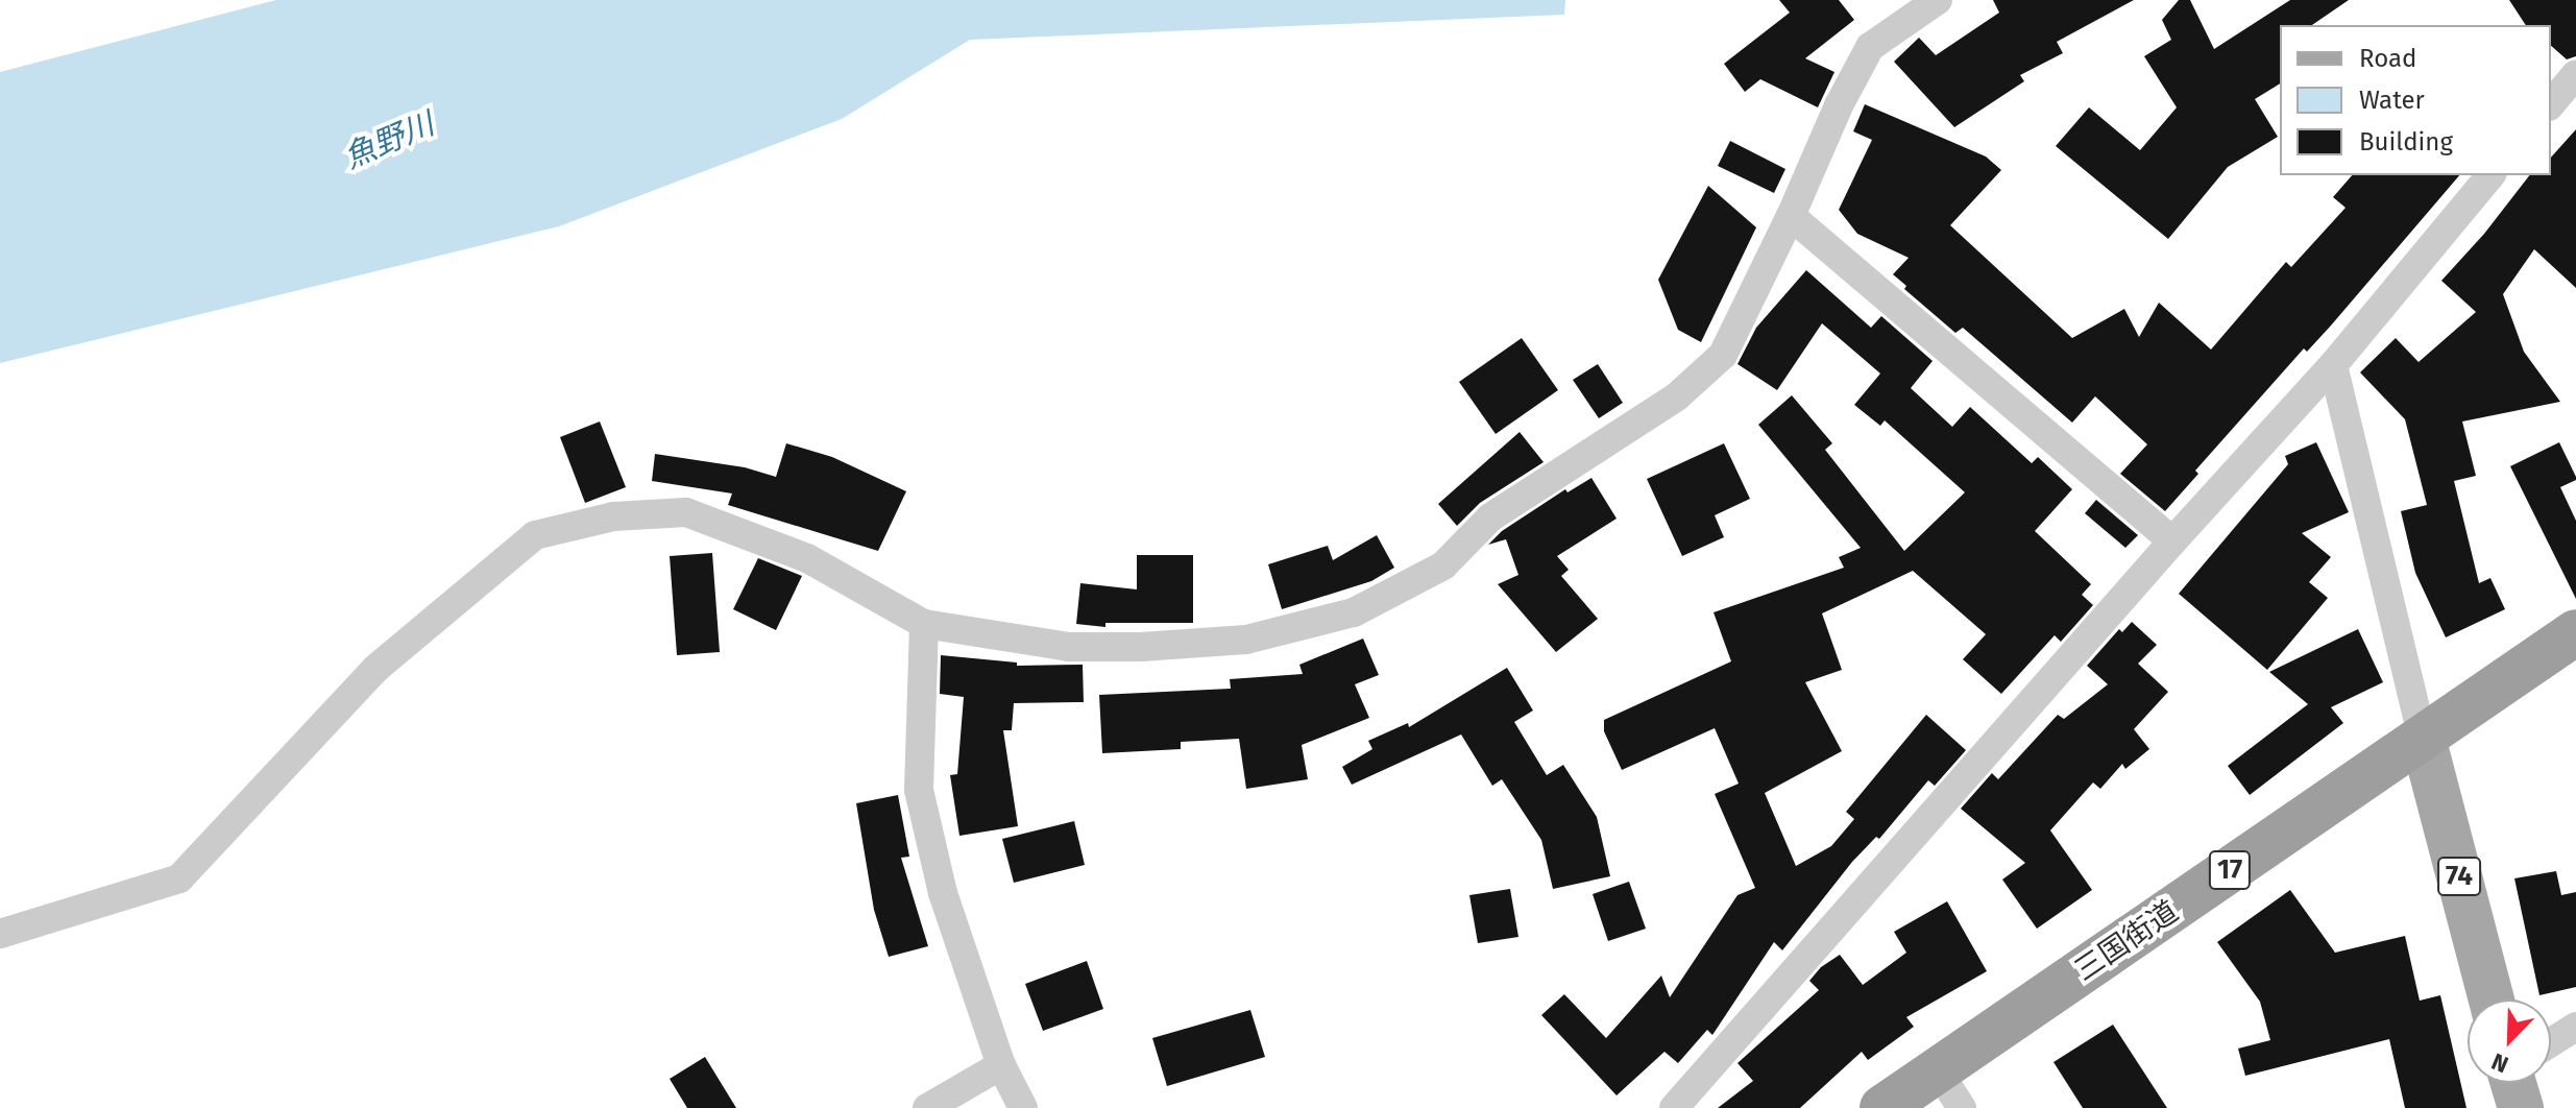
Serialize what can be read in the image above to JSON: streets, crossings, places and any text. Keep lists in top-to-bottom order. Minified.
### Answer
{"streets":{"highway":["17","三国街道"],"main road":["74"]},"crossings":[["74","三国街道"]],"water":["魚野川"],"legend":["Road","Water","Building"],"north":"bottom left"}
